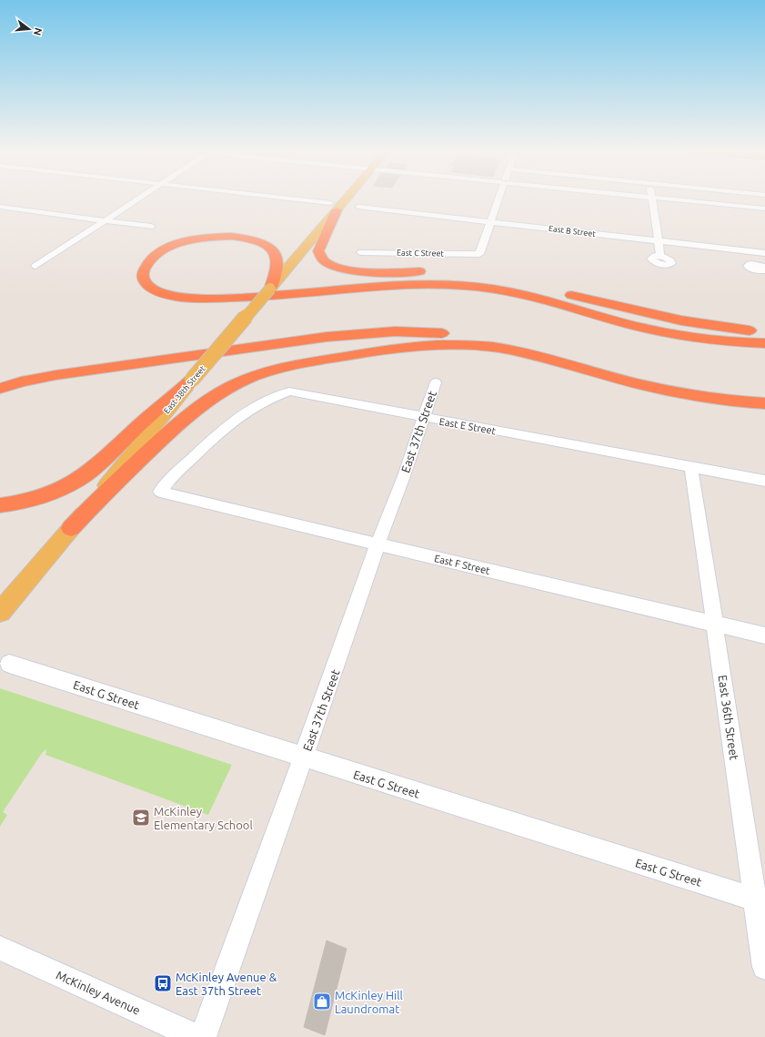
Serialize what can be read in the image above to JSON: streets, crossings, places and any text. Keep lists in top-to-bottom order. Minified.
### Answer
{"streets":{"main road":["East 38th Street"],"street":["East B Street","East C Street","East E Street","East 37th Street","East F Street","East G Street","East 36th Street","McKinley Avenue"]},"crossings":[["East B Street","East C Street"],["East E Street","East 37th Street"],["East E Street","East F Street"],["East E Street","East 36th Street"],["East 37th Street","East F Street"],["East 37th Street","East G Street"],["East F Street","East 36th Street"],["East G Street","East 36th Street"]],"places":{"school or university":["McKinley Elementary School"],"bus stop":["McKinley Avenue & East 37th Street"],"shop":["McKinley Hill Laundromat"]},"north":"right"}
